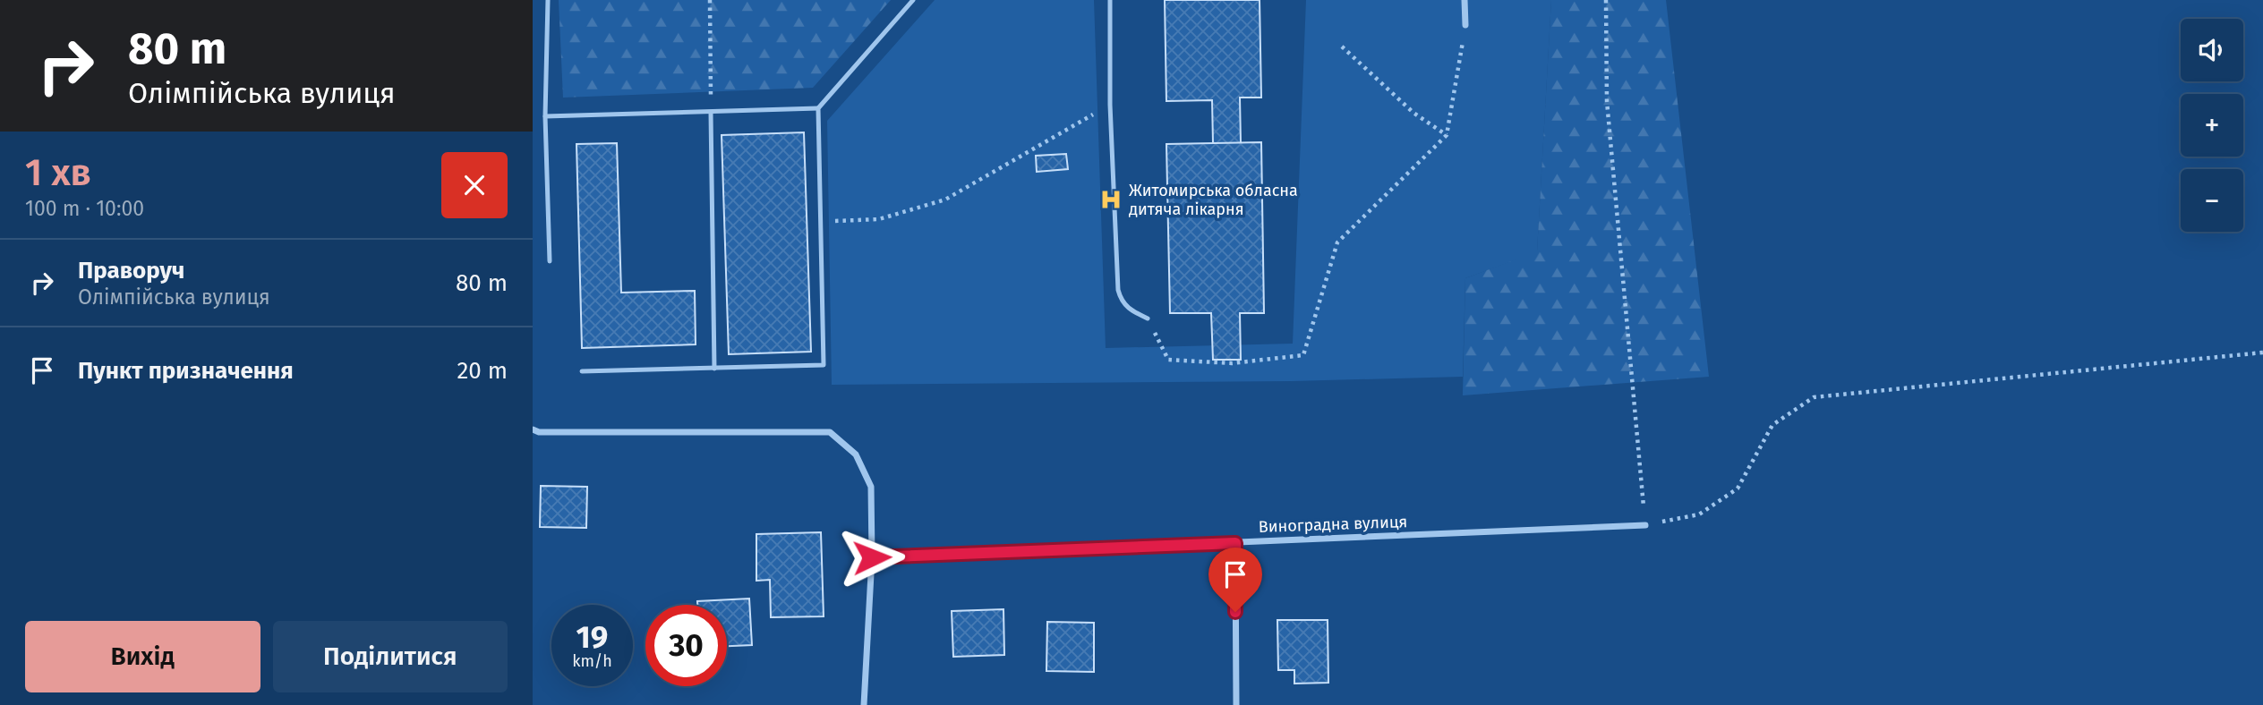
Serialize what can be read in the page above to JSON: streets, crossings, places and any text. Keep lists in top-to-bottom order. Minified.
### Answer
{"streets":{"street":["Виноградна вулиця"]},"places":{"hospital":["Житомирська обласна дитяча лікарня"]},"page":{"turn":["80 m","Олімпійська вулиця"],"map_buttons":["+","−"],"heading":["1 хв","100 m · 10:00"],"list":[{"name":"Праворуч","note":"Олімпійська вулиця","value":"80 m"},{"name":"Пункт призначення","value":"20 m"}],"speed":"19 km/h","limit":"30","buttons":["Вихід","Поділитися"]}}
